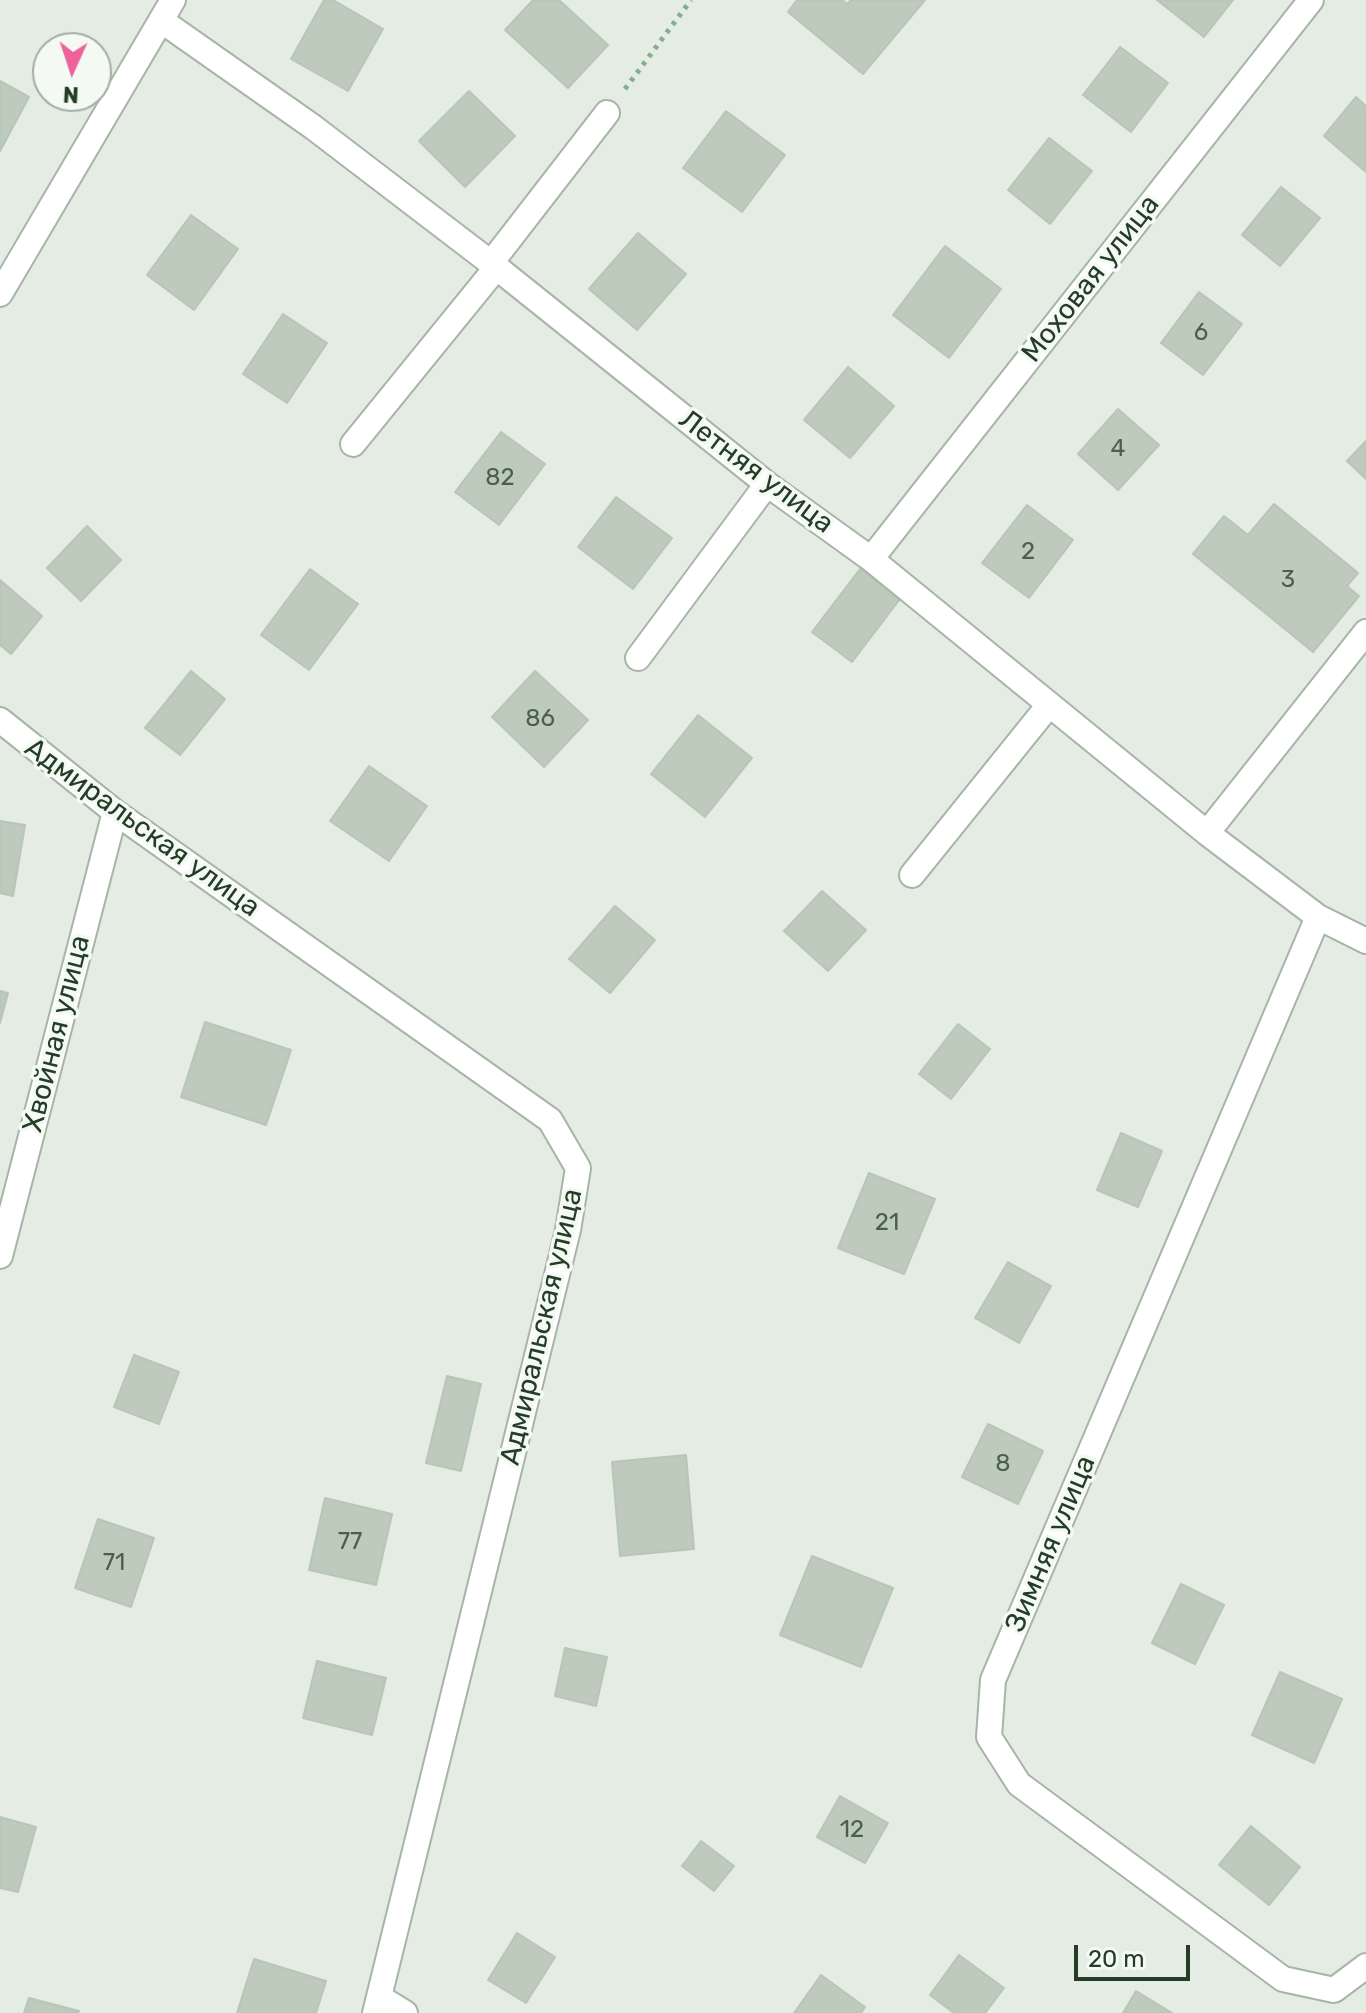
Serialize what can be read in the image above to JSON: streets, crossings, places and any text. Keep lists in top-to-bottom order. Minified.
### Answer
{"streets":{"street":["Моховая улица","Летняя улица","Адмиральская улица","Хвойная улица","Зимняя улица"]},"crossings":[["Моховая улица","Летняя улица"],["Летняя улица","Зимняя улица"],["Адмиральская улица","Хвойная улица"]],"house_numbers":["6","4","82","2","3","86","21","8","77","71","12"],"scale_bar":"20 m","north":"bottom"}
